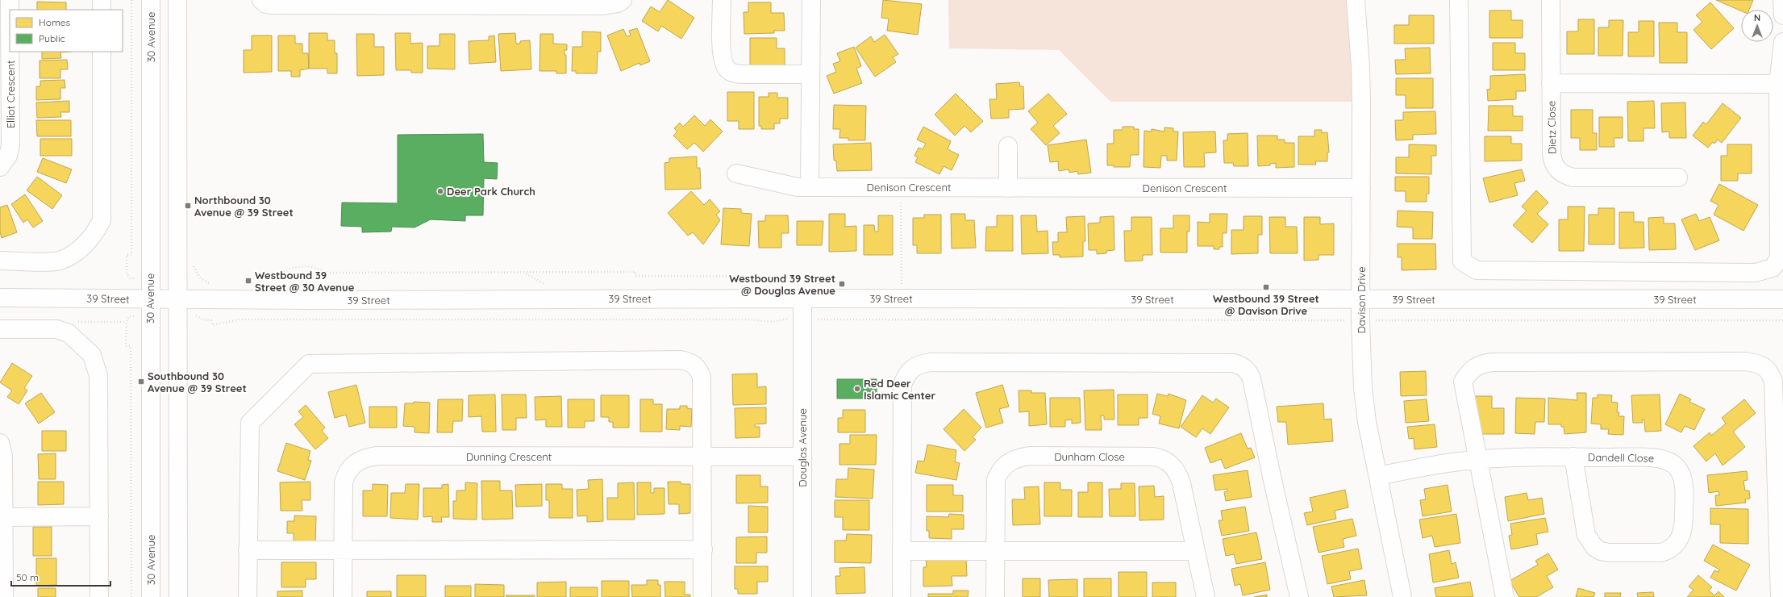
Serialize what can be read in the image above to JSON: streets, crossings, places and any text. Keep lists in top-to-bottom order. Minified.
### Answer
{"streets":{"street":["30 Avenue","Elliot Crescent","Dietz Close","Denison Crescent","39 Street","Davison Drive","Douglas Avenue","Dunning Crescent","Dunham Close","Dandell Close"]},"crossings":[["30 Avenue","39 Street"],["Denison Crescent","Davison Drive"],["39 Street","Davison Drive"],["39 Street","Douglas Avenue"],["Davison Drive","Dandell Close"],["Douglas Avenue","Dunning Crescent"]],"places":{"other":["Deer Park Church","Red Deer Islamic Center"],"transit":["Northbound 30 Avenue @ 39 Street","Westbound 39 Street @ 30 Avenue","Westbound 39 Street @ Douglas Avenue","Westbound 39 Street @ Davison Drive","Southbound 30 Avenue @ 39 Street"]},"legend":["Homes","Public"],"scale_bar":"50 m","north":"top"}
